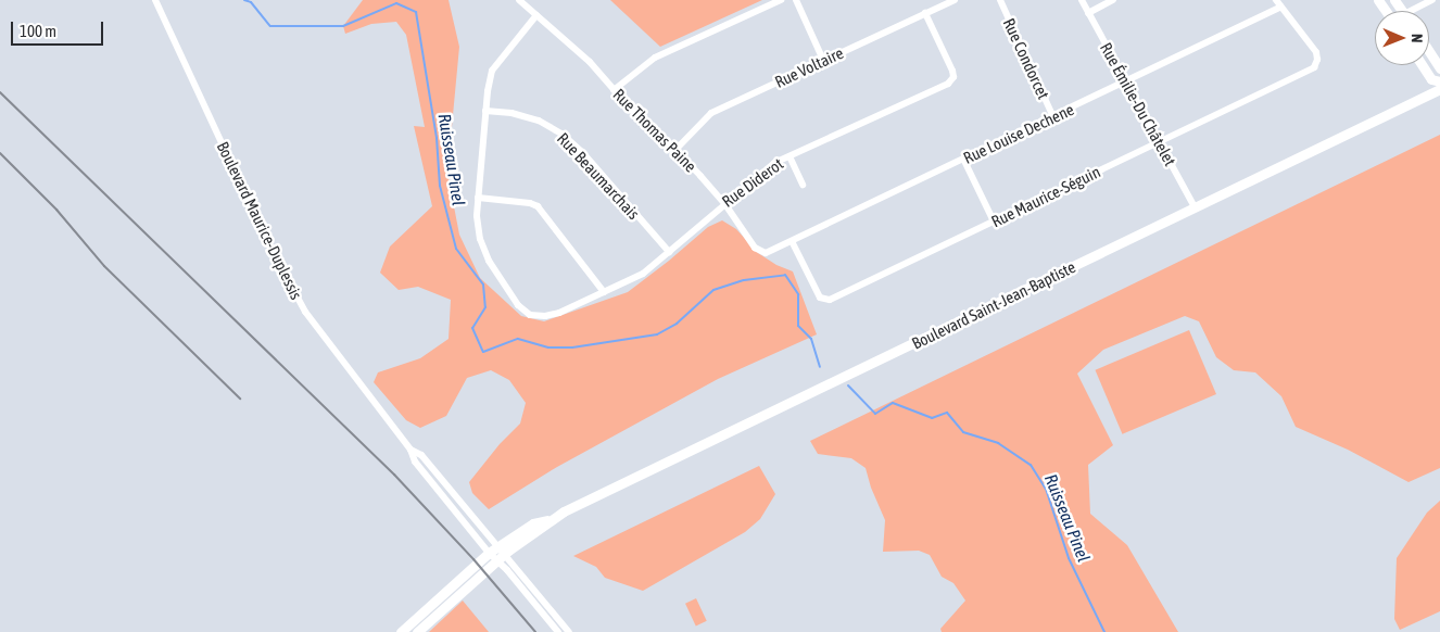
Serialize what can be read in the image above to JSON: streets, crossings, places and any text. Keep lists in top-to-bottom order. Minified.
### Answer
{"streets":{"main road":["Boulevard Saint-Jean-Baptiste"],"street":["Rue Condorcet","Rue Voltaire","Rue Émilie-Du Châtelet","Rue Thomas Paine","Rue Louise Dechene","Rue Beaumarchais","Rue Diderot","Rue Maurice-Séguin","Boulevard Maurice-Duplessis"]},"crossings":[["Rue Condorcet","Rue Louise Dechene"],["Rue Voltaire","Rue Thomas Paine"],["Rue Voltaire","Rue Diderot"],["Rue Émilie-Du Châtelet","Rue Louise Dechene"],["Rue Émilie-Du Châtelet","Rue Maurice-Séguin"],["Rue Émilie-Du Châtelet","Boulevard Saint-Jean-Baptiste"],["Rue Thomas Paine","Rue Louise Dechene"],["Rue Thomas Paine","Rue Diderot"],["Rue Louise Dechene","Rue Maurice-Séguin"],["Rue Beaumarchais","Rue Diderot"],["Boulevard Maurice-Duplessis","Boulevard Saint-Jean-Baptiste"]],"water":["Ruisseau Pinel"],"scale_bar":"100 m","north":"right"}
